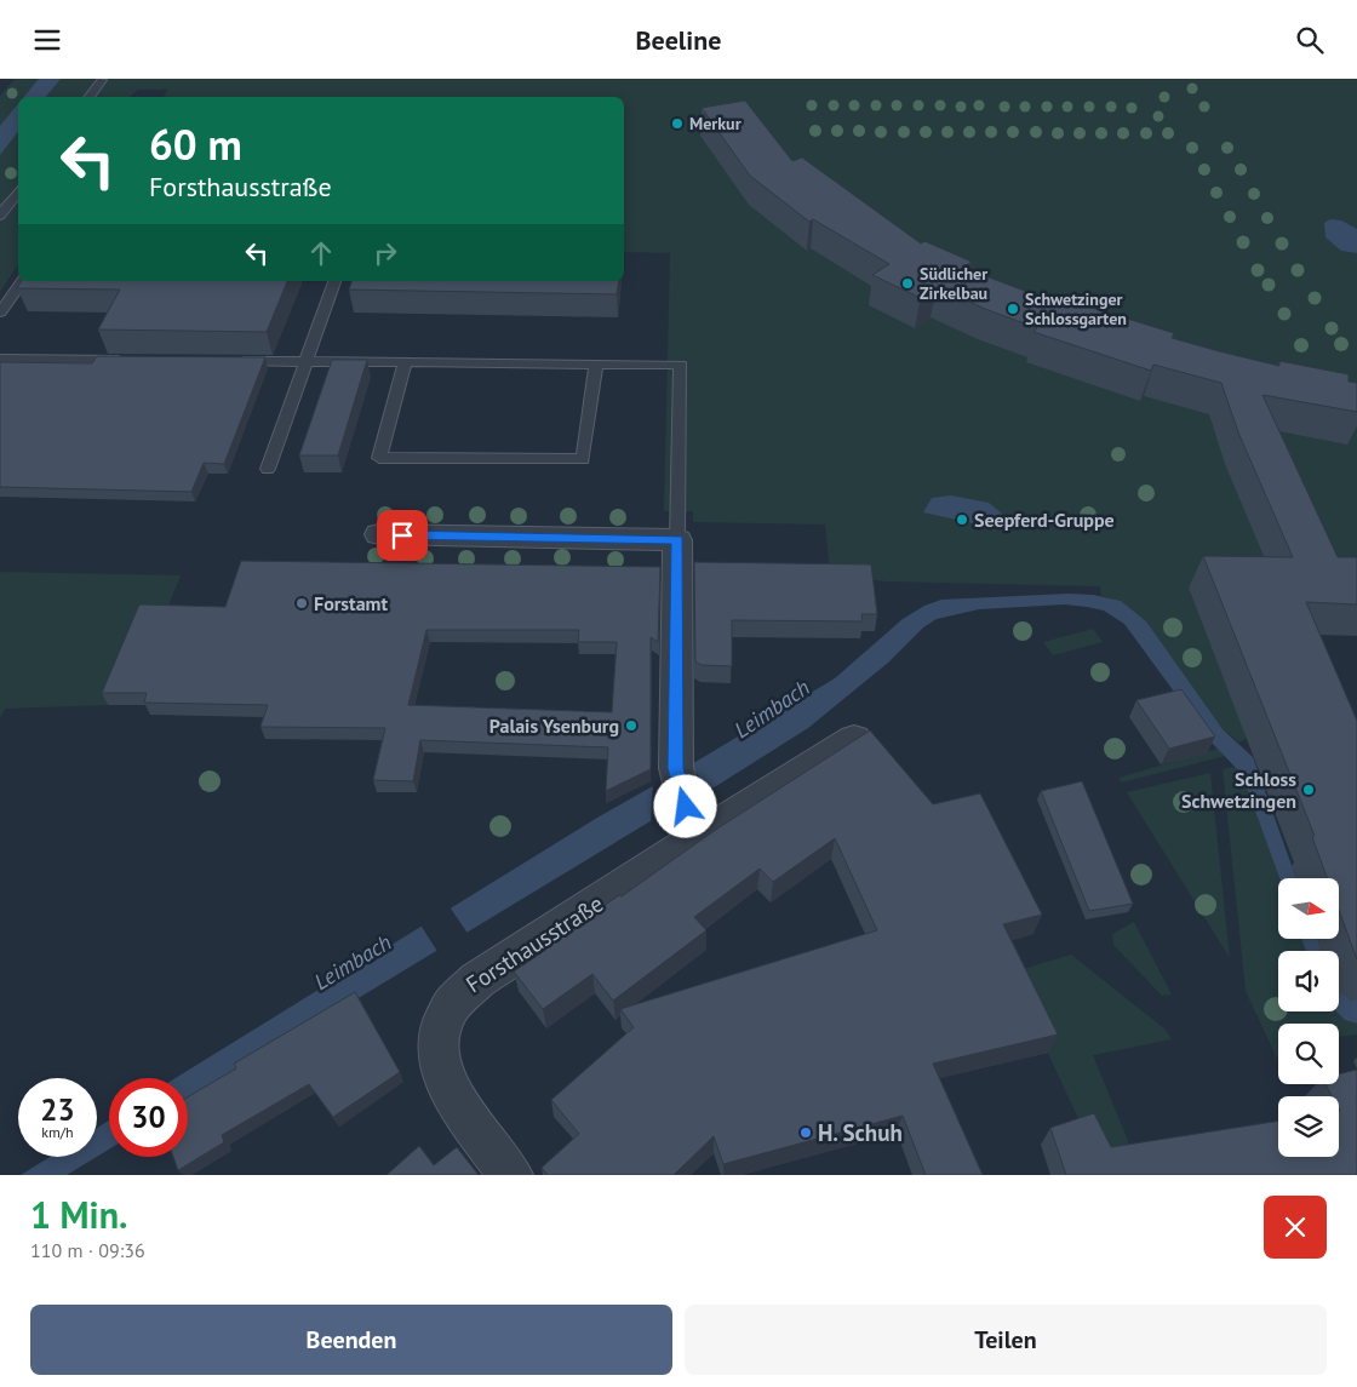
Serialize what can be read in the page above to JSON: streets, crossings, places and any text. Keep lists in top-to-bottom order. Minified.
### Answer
{"streets":{"street":["Forsthausstraße"]},"water":["Leimbach"],"places":["Merkur","Südlicher Zirkelbau","Schwetzinger Schlossgarten","Seepferd-Gruppe","Forstamt","Palais Ysenburg","Schloss Schwetzingen","H. Schuh"],"north":"right","page":{"header":"Beeline","turn":["60 m","Forsthausstraße"],"speed":"23 km/h","limit":"30","heading":["1 Min.","110 m · 09:36"],"buttons":["Beenden","Teilen"]}}
